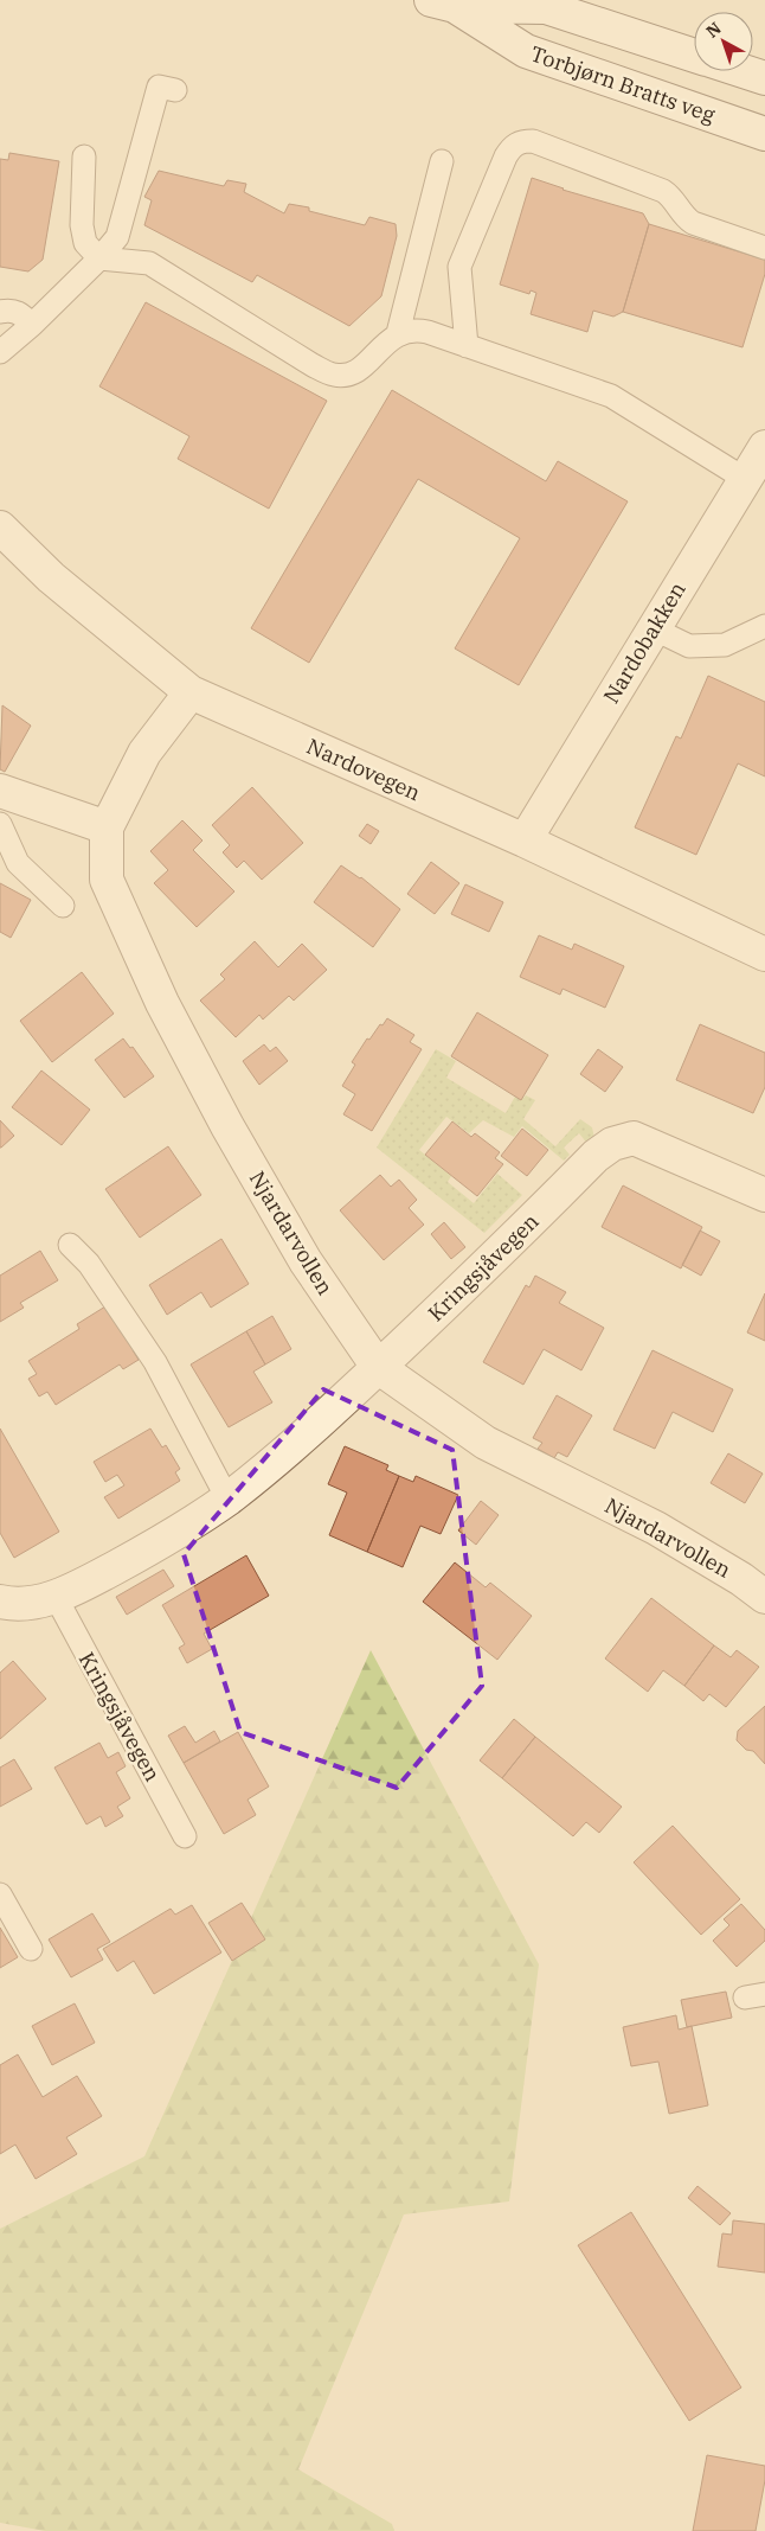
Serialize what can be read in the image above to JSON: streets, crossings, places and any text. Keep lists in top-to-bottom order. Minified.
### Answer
{"streets":{"street":["Torbjørn Bratts veg","Nardobakken","Nardovegen","Njardarvollen","Kringsjåvegen"]},"crossings":[["Nardobakken","Nardovegen"],["Nardovegen","Njardarvollen"],["Njardarvollen","Kringsjåvegen"]],"north":"top left"}
